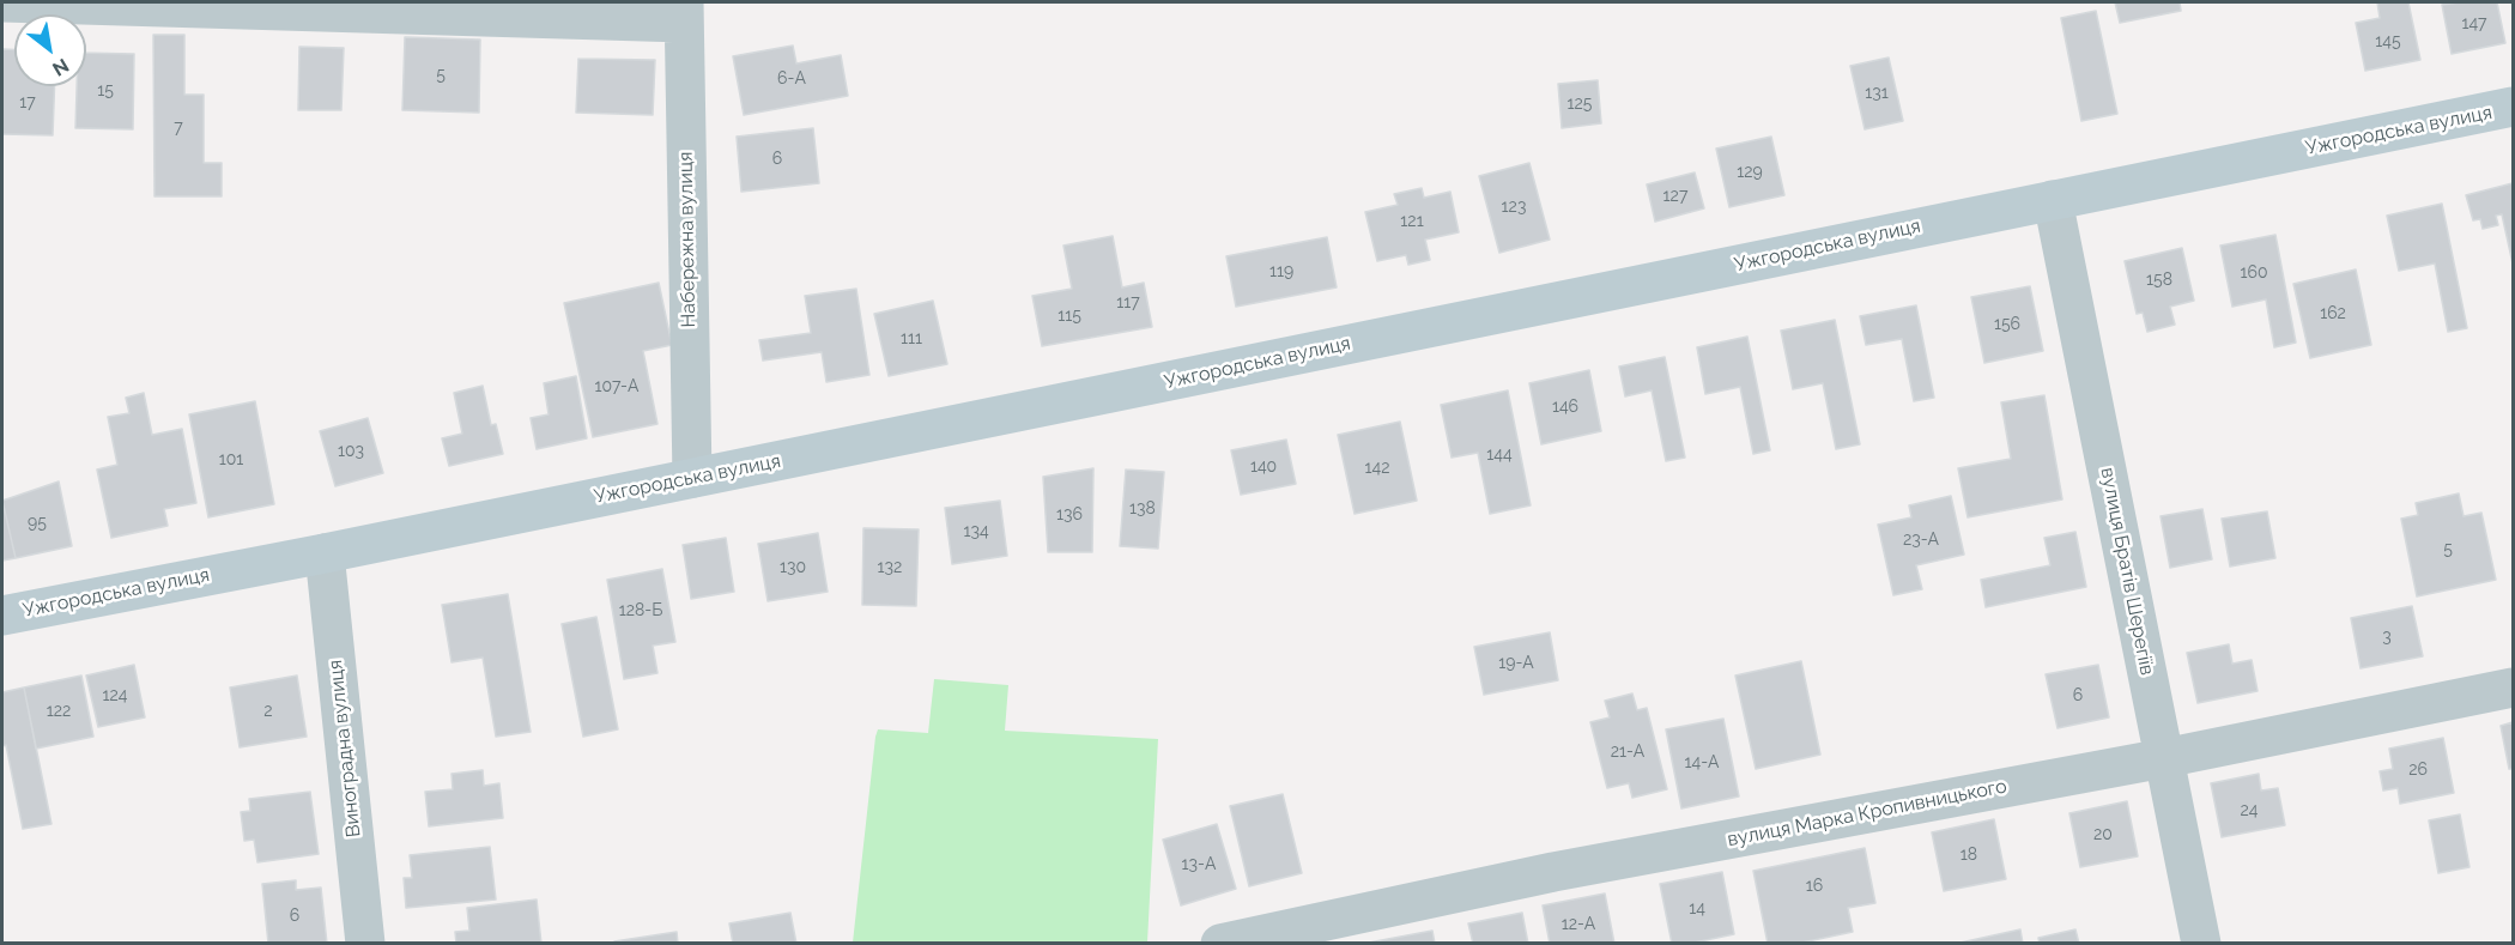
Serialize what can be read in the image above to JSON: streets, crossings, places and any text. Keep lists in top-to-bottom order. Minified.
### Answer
{"streets":{"main road":["Ужгородська вулиця"],"street":["Набережна вулиця","вулиця Братів Шерегіїв","Виноградна вулиця","вулиця Марка Кропивницького"]},"crossings":[["Ужгородська вулиця","Набережна вулиця"],["Ужгородська вулиця","вулиця Братів Шерегіїв"],["Ужгородська вулиця","Виноградна вулиця"],["вулиця Братів Шерегіїв","вулиця Марка Кропивницького"]],"house_numbers":["147","145","5","6-А","15","131","17","125","7","6","129","127","123","121","119","160","158","117","162","115","156","111","107-А","146","103","144","101","140","142","138","136","95","134","23-А","5","130","132","128-Б","3","19-А","124","6","122","2","21-А","14-А","26","24","20","18","13-А","16","14","6","12-А"],"north":"bottom right"}
